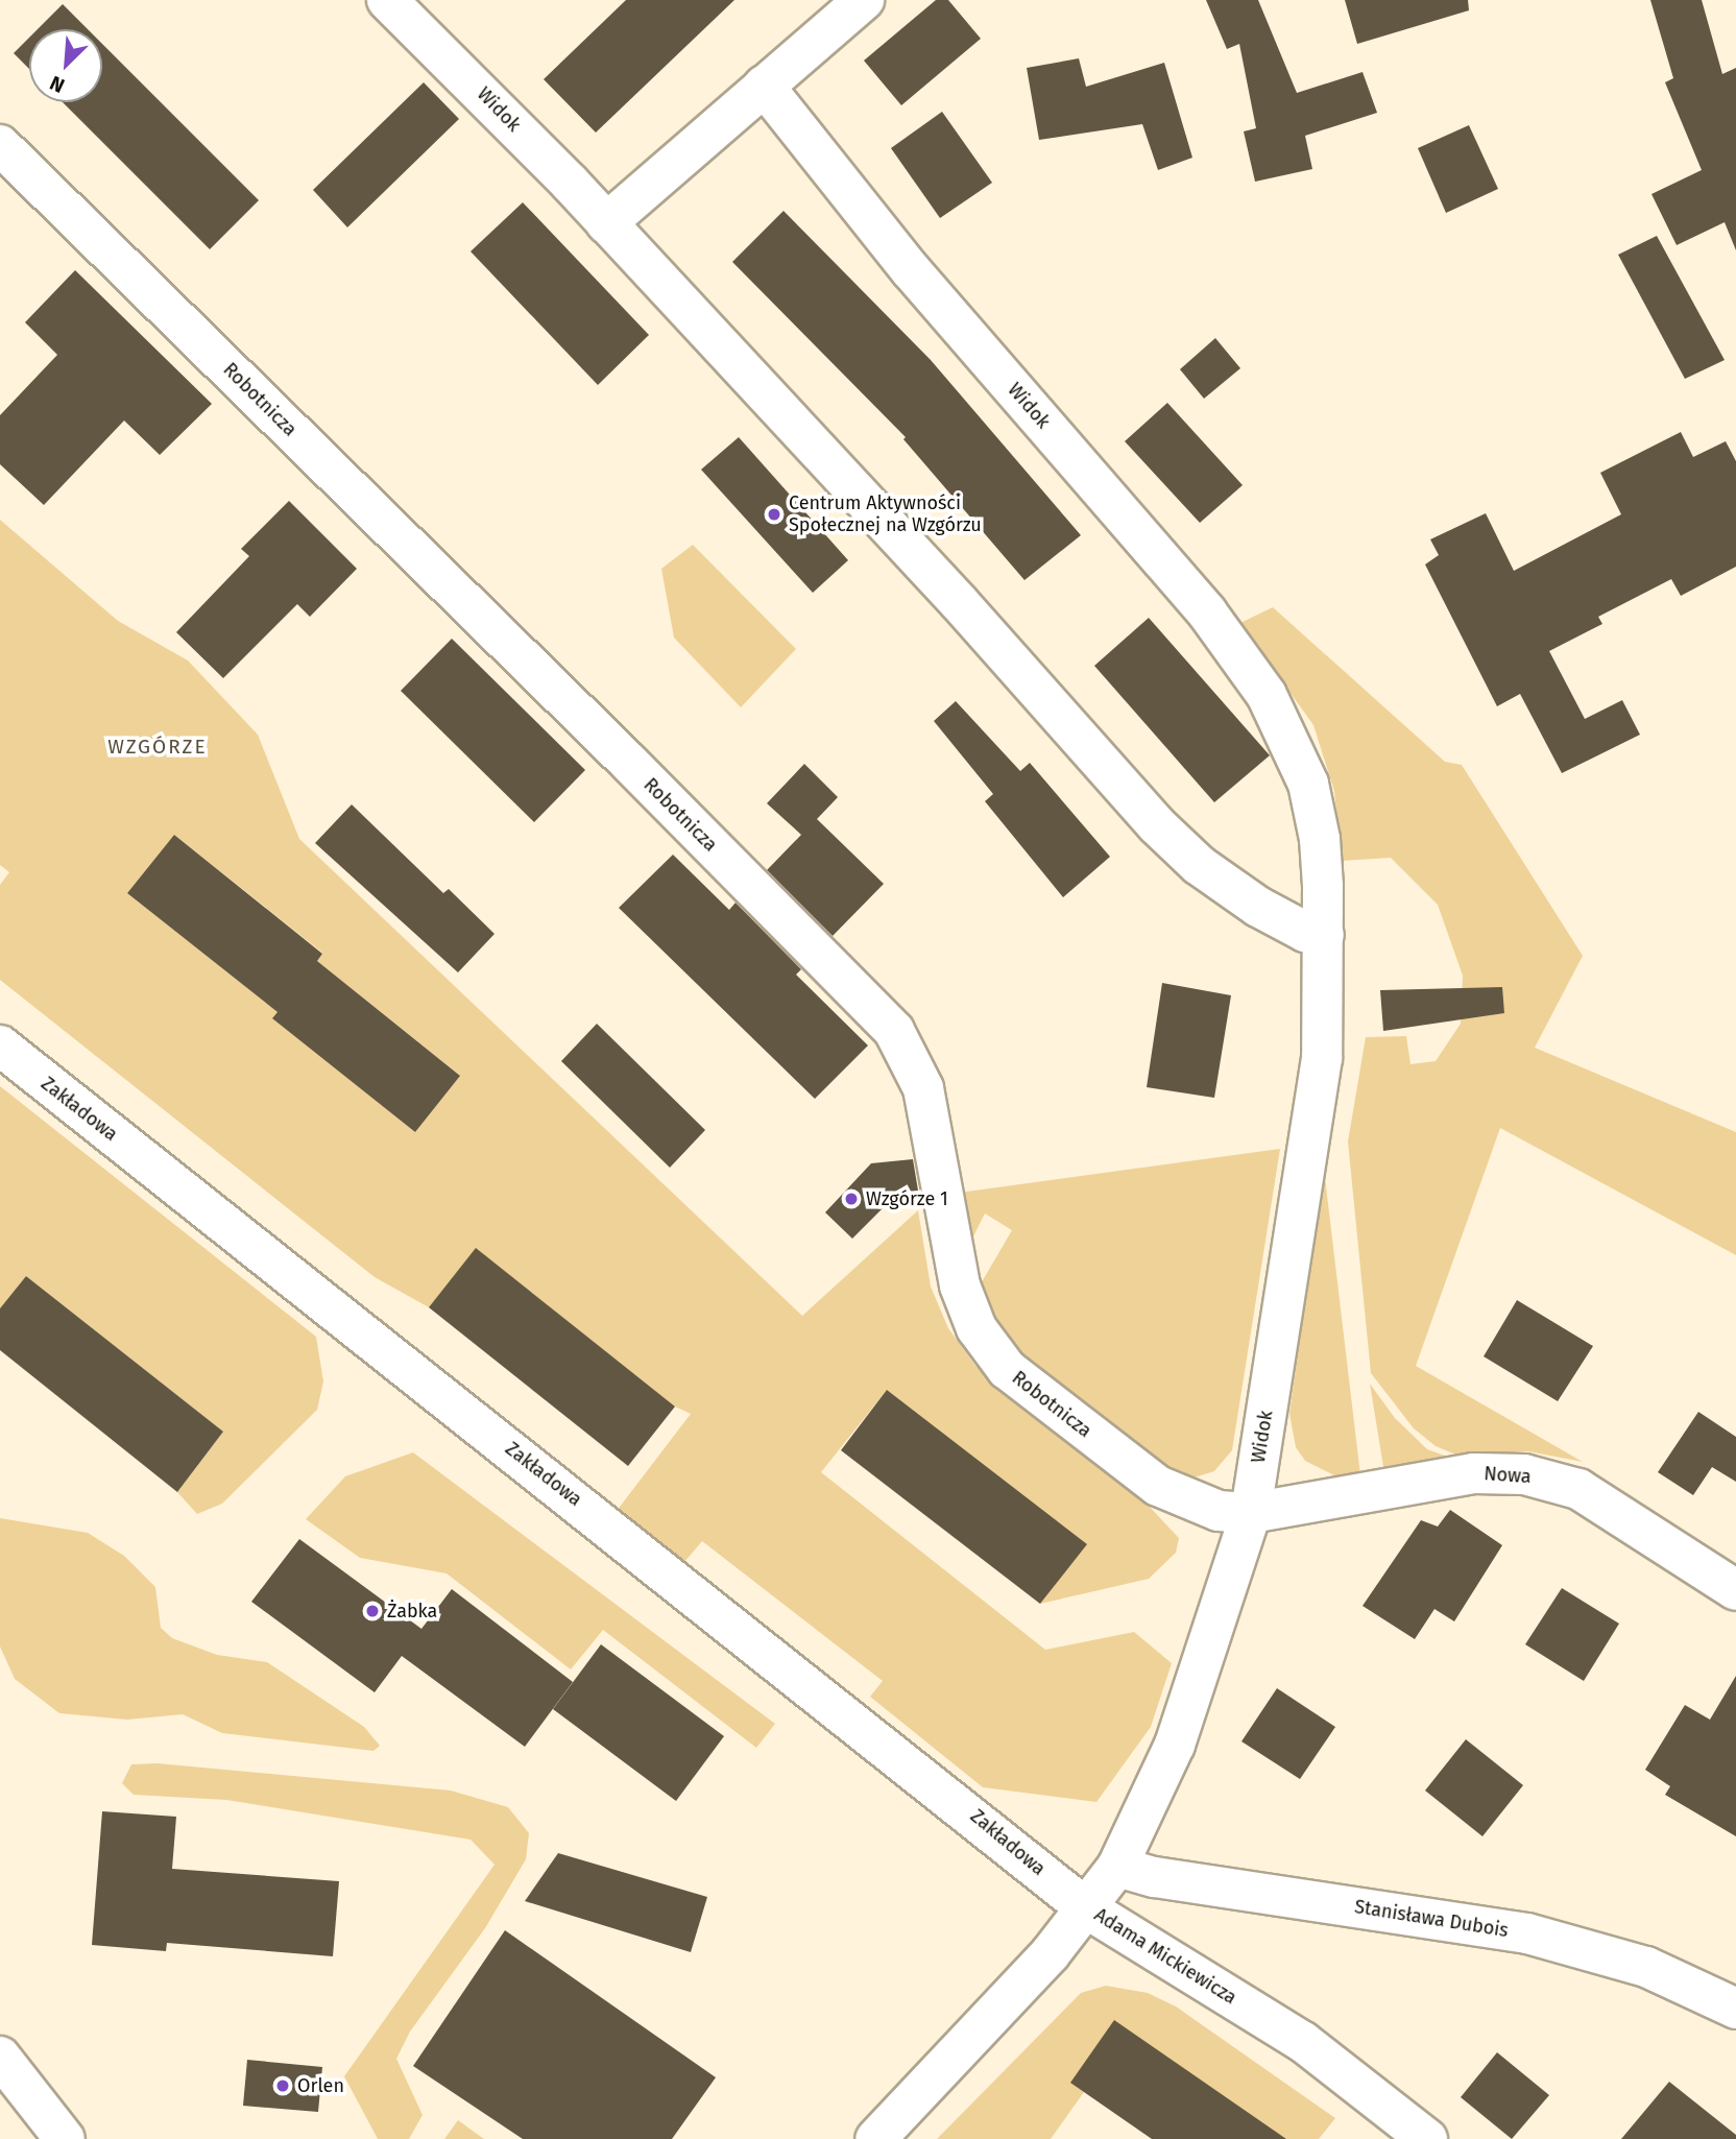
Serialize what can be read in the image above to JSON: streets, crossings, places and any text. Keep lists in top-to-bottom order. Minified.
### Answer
{"streets":{"street":["Widok","Robotnicza","Zakładowa","Nowa","Stanisława Dubois","Adama Mickiewicza"]},"crossings":[["Widok","Robotnicza"],["Widok","Zakładowa"],["Widok","Nowa"],["Widok","Stanisława Dubois"],["Widok","Adama Mickiewicza"],["Robotnicza","Nowa"],["Zakładowa","Adama Mickiewicza"]],"districts":["WZGÓRZE"],"places":["Centrum Aktywności Społecznej na Wzgórzu","Wzgórze 1","Żabka","Orlen"],"north":"bottom left"}
